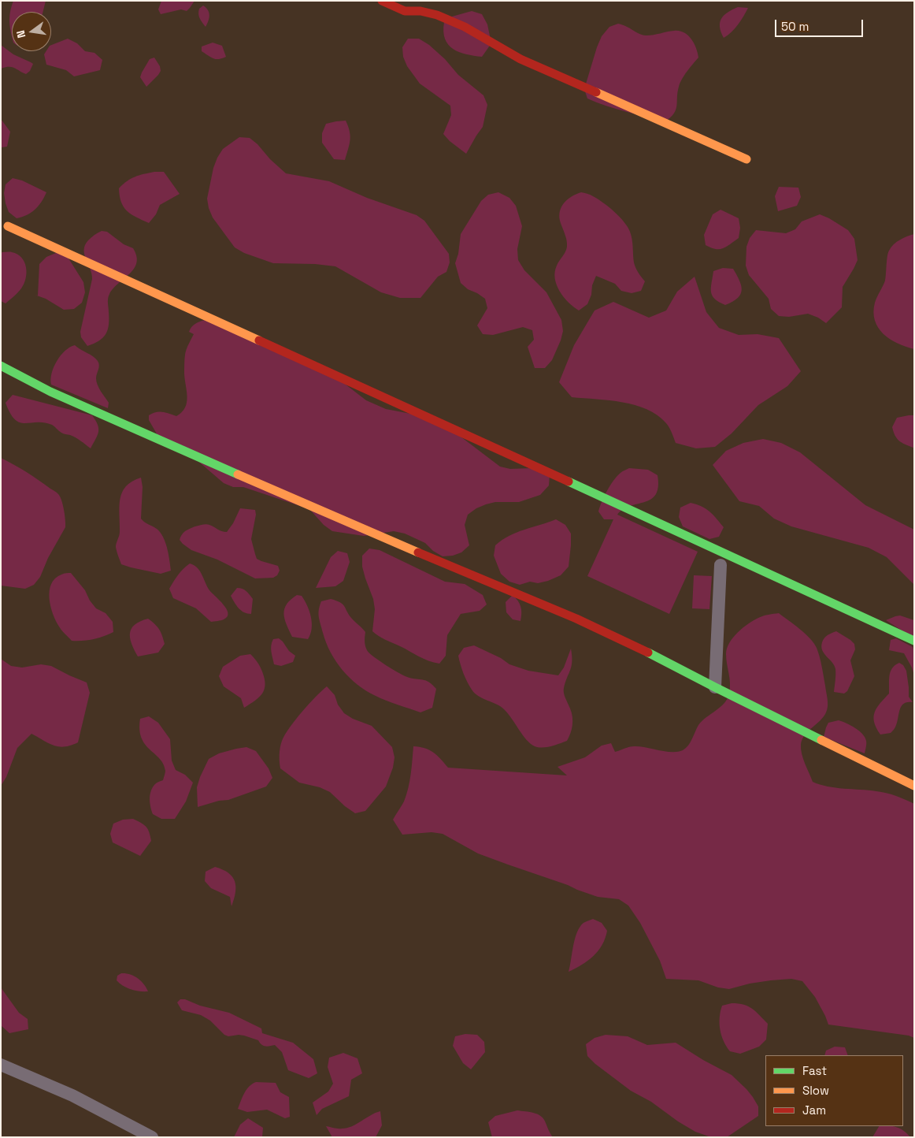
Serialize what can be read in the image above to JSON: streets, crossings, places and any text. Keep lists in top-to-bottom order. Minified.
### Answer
{"legend":["Fast","Slow","Jam"],"scale_bar":"50 m","north":"left"}
